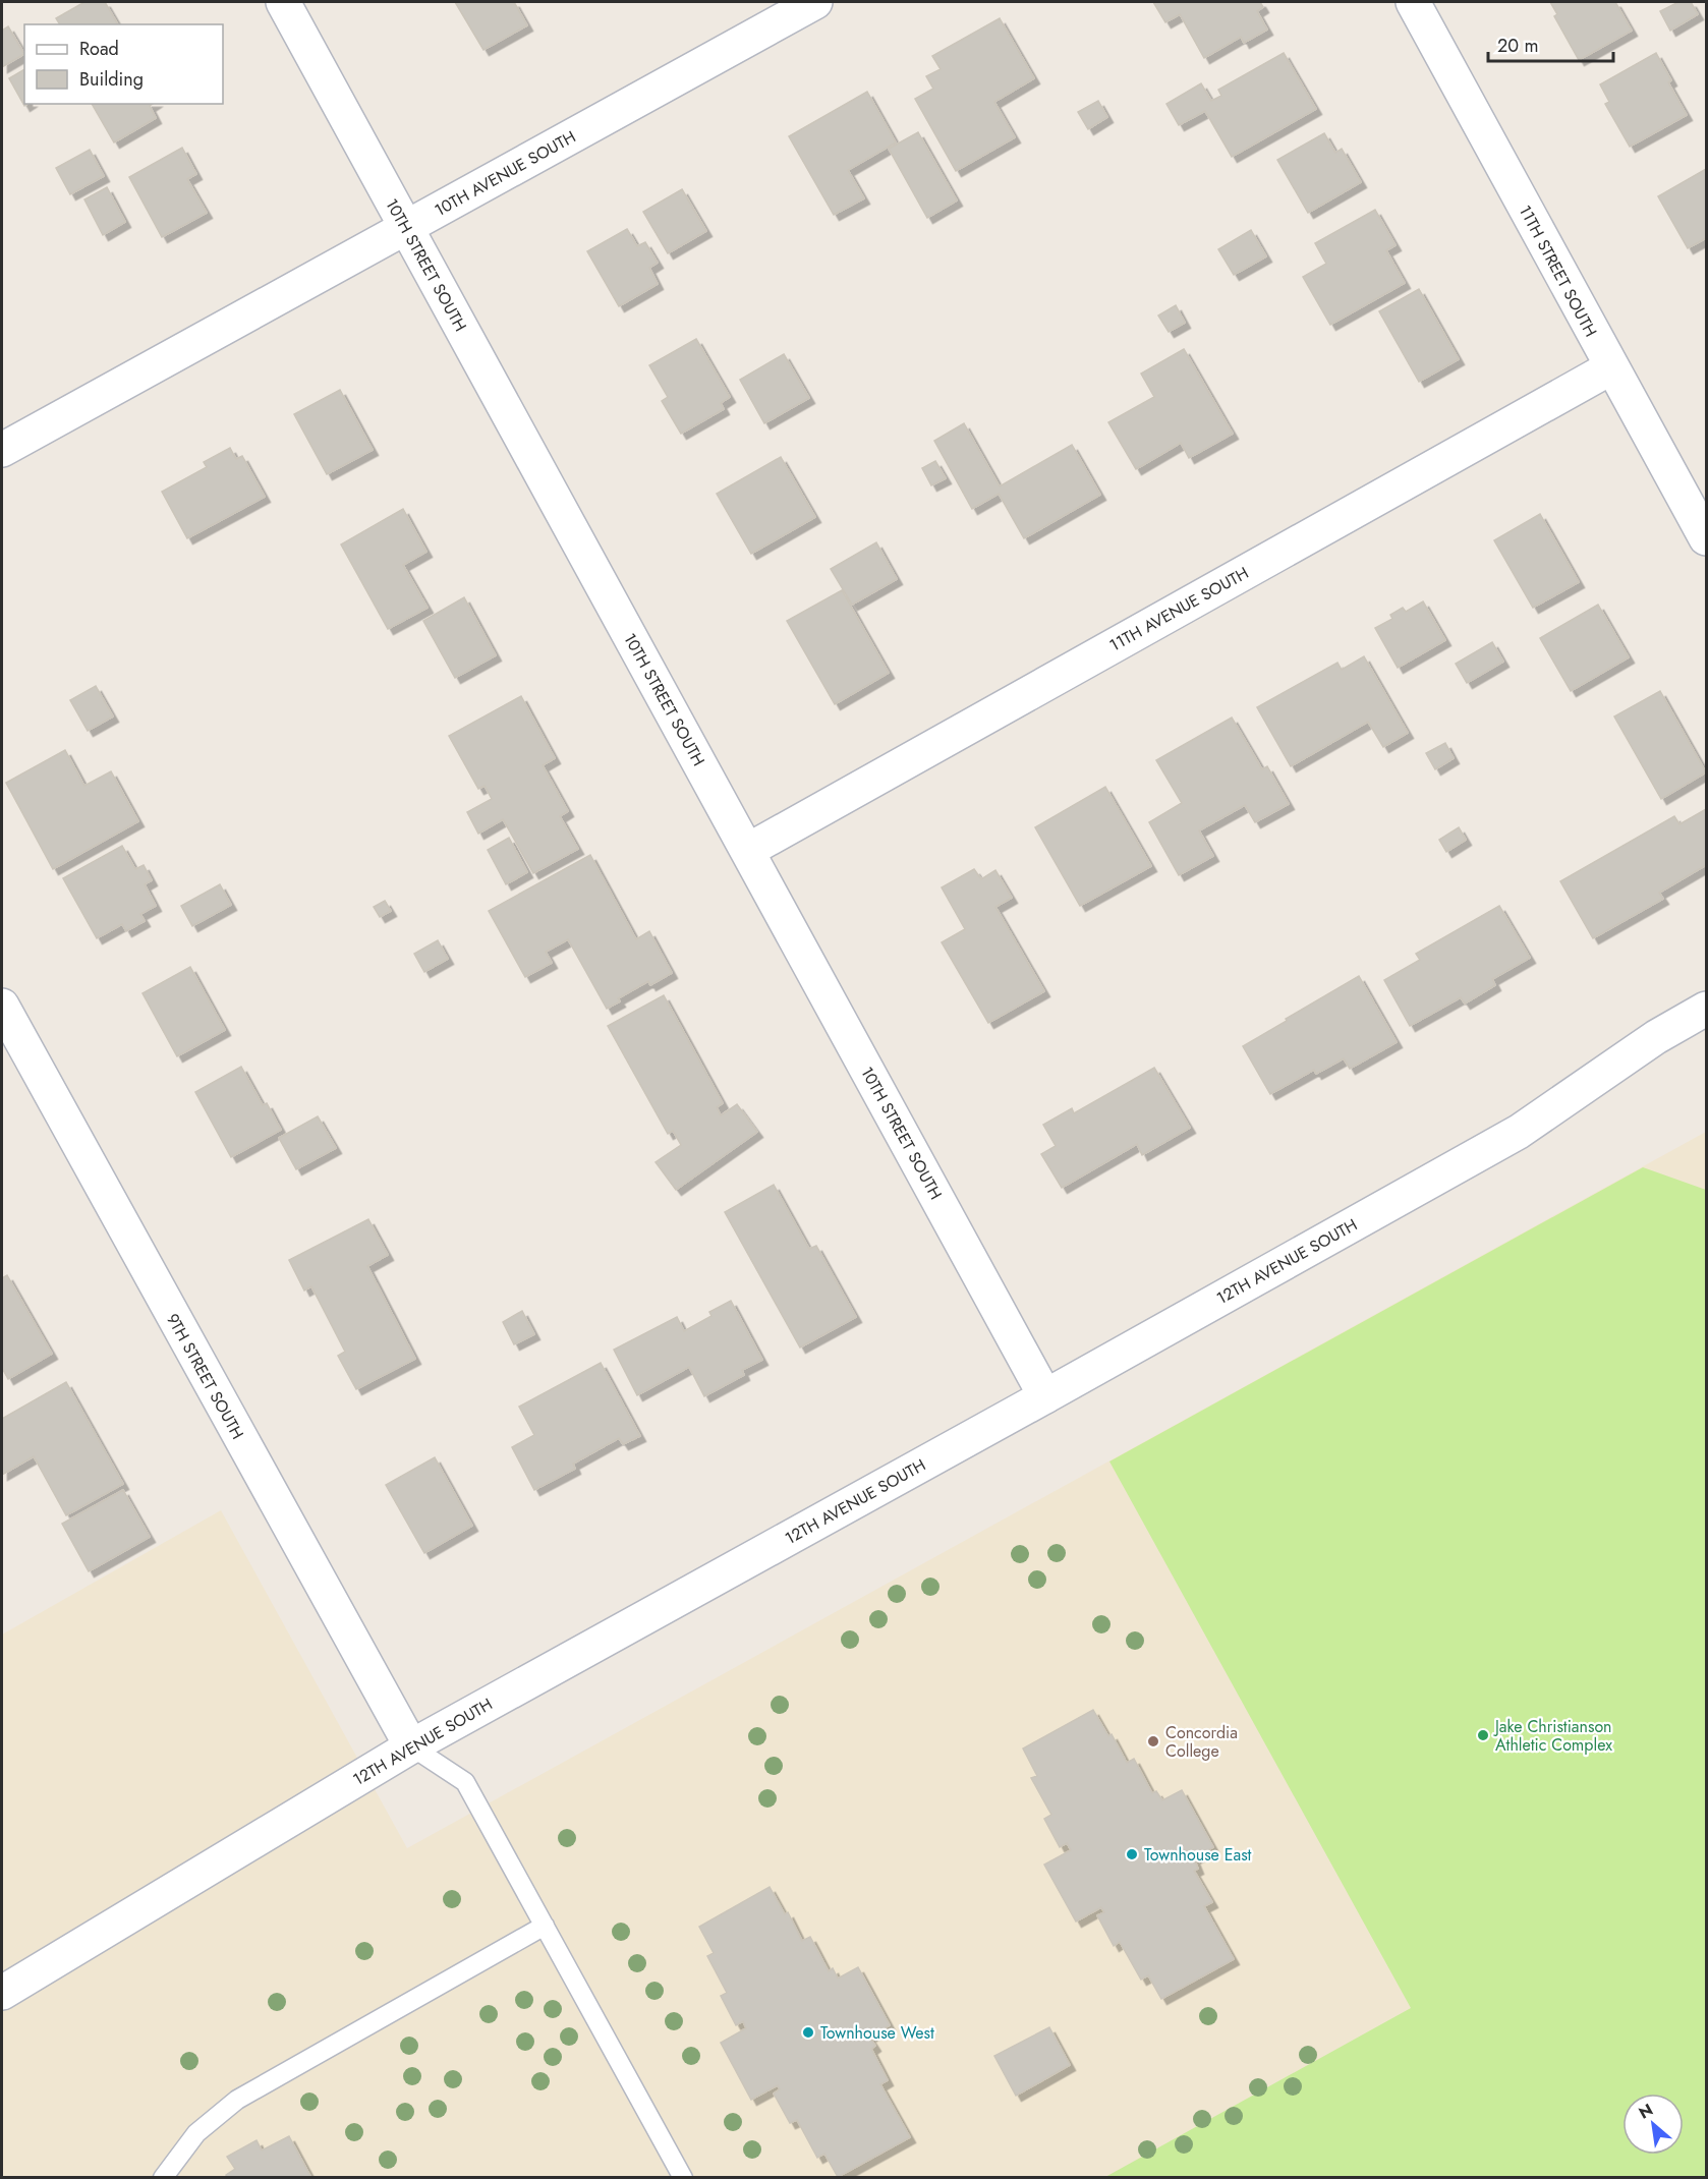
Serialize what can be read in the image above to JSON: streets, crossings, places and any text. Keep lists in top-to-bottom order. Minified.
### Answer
{"streets":{"street":["10TH AVENUE SOUTH","10TH STREET SOUTH","11TH STREET SOUTH","11TH AVENUE SOUTH","12TH AVENUE SOUTH","9TH STREET SOUTH"]},"crossings":[["10TH AVENUE SOUTH","10TH STREET SOUTH"],["10TH STREET SOUTH","11TH AVENUE SOUTH"],["10TH STREET SOUTH","12TH AVENUE SOUTH"],["11TH STREET SOUTH","11TH AVENUE SOUTH"],["12TH AVENUE SOUTH","9TH STREET SOUTH"]],"places":["Jake Christianson Athletic Complex","Concordia College","Townhouse East","Townhouse West"],"legend":["Road","Building"],"scale_bar":"20 m","north":"top left"}
